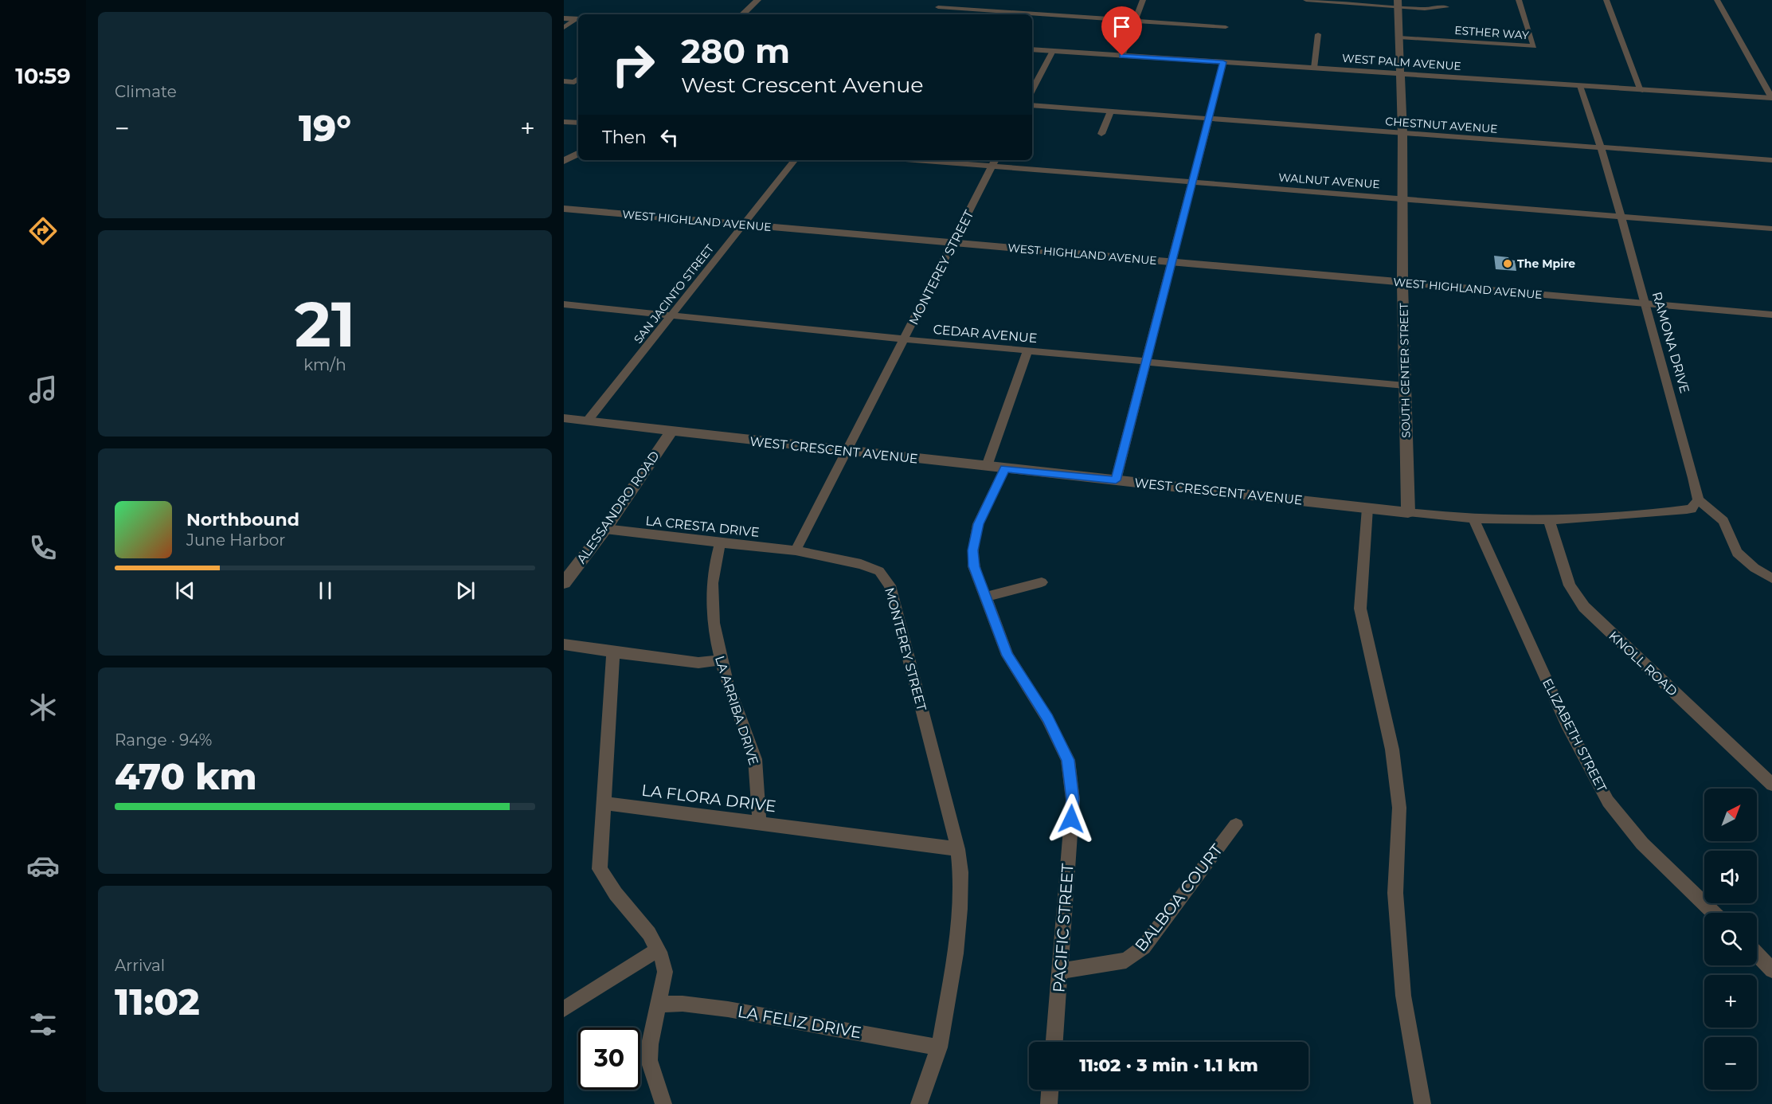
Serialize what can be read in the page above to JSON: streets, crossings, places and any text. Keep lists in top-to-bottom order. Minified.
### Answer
{"streets":{"street":["ESTHER WAY","WEST PALM AVENUE","CHESTNUT AVENUE","WALNUT AVENUE","WEST HIGHLAND AVENUE","MONTEREY STREET","SAN JACINTO STREET","CEDAR AVENUE","RAMONA DRIVE","SOUTH CENTER STREET","WEST CRESCENT AVENUE","ALESSANDRO ROAD","LA CRESTA DRIVE","KNOLL ROAD","LA ARRIBA DRIVE","ELIZABETH STREET","LA FLORA DRIVE","BALBOA COURT","PACIFIC STREET","LA FELIZ DRIVE"]},"crossings":[["ESTHER WAY","SOUTH CENTER STREET"],["WEST PALM AVENUE","RAMONA DRIVE"],["WEST PALM AVENUE","SOUTH CENTER STREET"],["CHESTNUT AVENUE","RAMONA DRIVE"],["CHESTNUT AVENUE","SOUTH CENTER STREET"],["WALNUT AVENUE","MONTEREY STREET"],["WALNUT AVENUE","RAMONA DRIVE"],["WALNUT AVENUE","SOUTH CENTER STREET"],["WEST HIGHLAND AVENUE","MONTEREY STREET"],["WEST HIGHLAND AVENUE","SAN JACINTO STREET"],["WEST HIGHLAND AVENUE","RAMONA DRIVE"],["WEST HIGHLAND AVENUE","SOUTH CENTER STREET"],["MONTEREY STREET","CEDAR AVENUE"],["MONTEREY STREET","WEST CRESCENT AVENUE"],["MONTEREY STREET","LA CRESTA DRIVE"],["MONTEREY STREET","LA FLORA DRIVE"],["MONTEREY STREET","LA FELIZ DRIVE"],["SAN JACINTO STREET","CEDAR AVENUE"],["SAN JACINTO STREET","WEST CRESCENT AVENUE"],["CEDAR AVENUE","SOUTH CENTER STREET"],["RAMONA DRIVE","WEST CRESCENT AVENUE"],["SOUTH CENTER STREET","WEST CRESCENT AVENUE"],["WEST CRESCENT AVENUE","ALESSANDRO ROAD"],["WEST CRESCENT AVENUE","KNOLL ROAD"],["WEST CRESCENT AVENUE","ELIZABETH STREET"],["WEST CRESCENT AVENUE","PACIFIC STREET"],["ALESSANDRO ROAD","LA CRESTA DRIVE"],["LA CRESTA DRIVE","LA ARRIBA DRIVE"],["LA ARRIBA DRIVE","LA FLORA DRIVE"],["BALBOA COURT","PACIFIC STREET"]],"places":["The Mpire"],"north":"top right","page":{"tabs":"10:59","tile":["Climate",["21","km/h"],["Range · 94%","470 km"],["Arrival","11:02"]],"turn":["280 m","West Crescent Avenue"],"heat":["−","19°","+"],"then":"Then","song":["Northbound","June Harbor"],"map_buttons":["+","−"],"limit":"30","trip":"11:02 · 3 min · 1.1 km"}}
